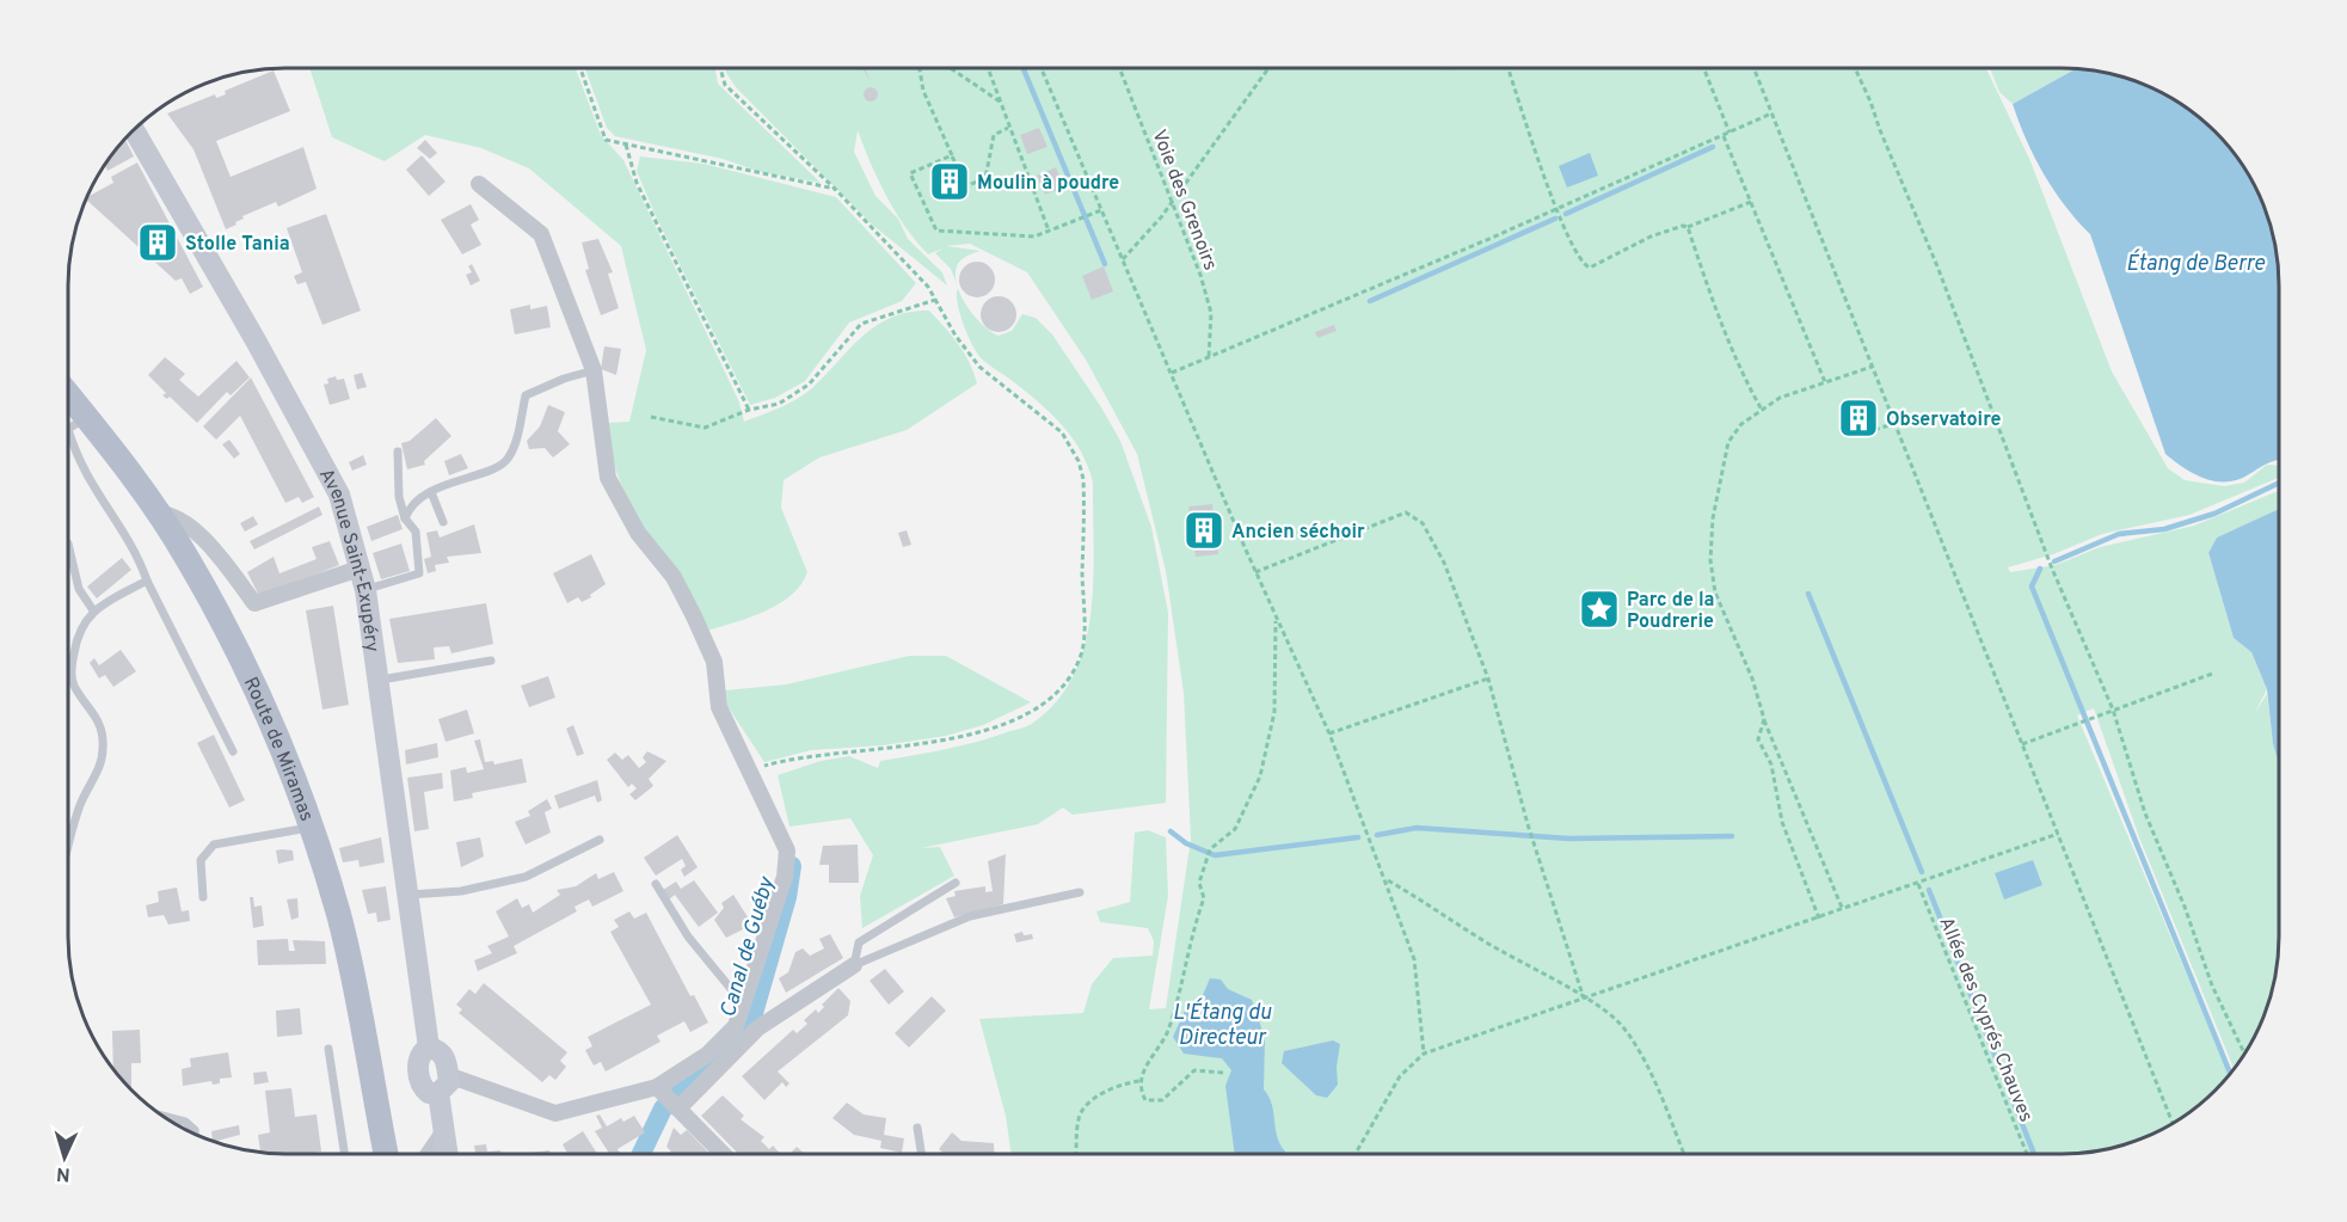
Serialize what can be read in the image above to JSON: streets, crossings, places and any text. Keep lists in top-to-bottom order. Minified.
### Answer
{"streets":{"main road":["Route de Miramas"],"street":["Avenue Saint-Exupéry"],"path":["Voie des Grenoirs","Allée des Cyprés Chauves"]},"water":["Étang de Berre","Canal de Guéby","L'Étang du Directeur"],"places":{"building":["Moulin à poudre","Stolle Tania","Observatoire","Ancien séchoir"],"place":["Parc de la Poudrerie"]},"north":"bottom"}
